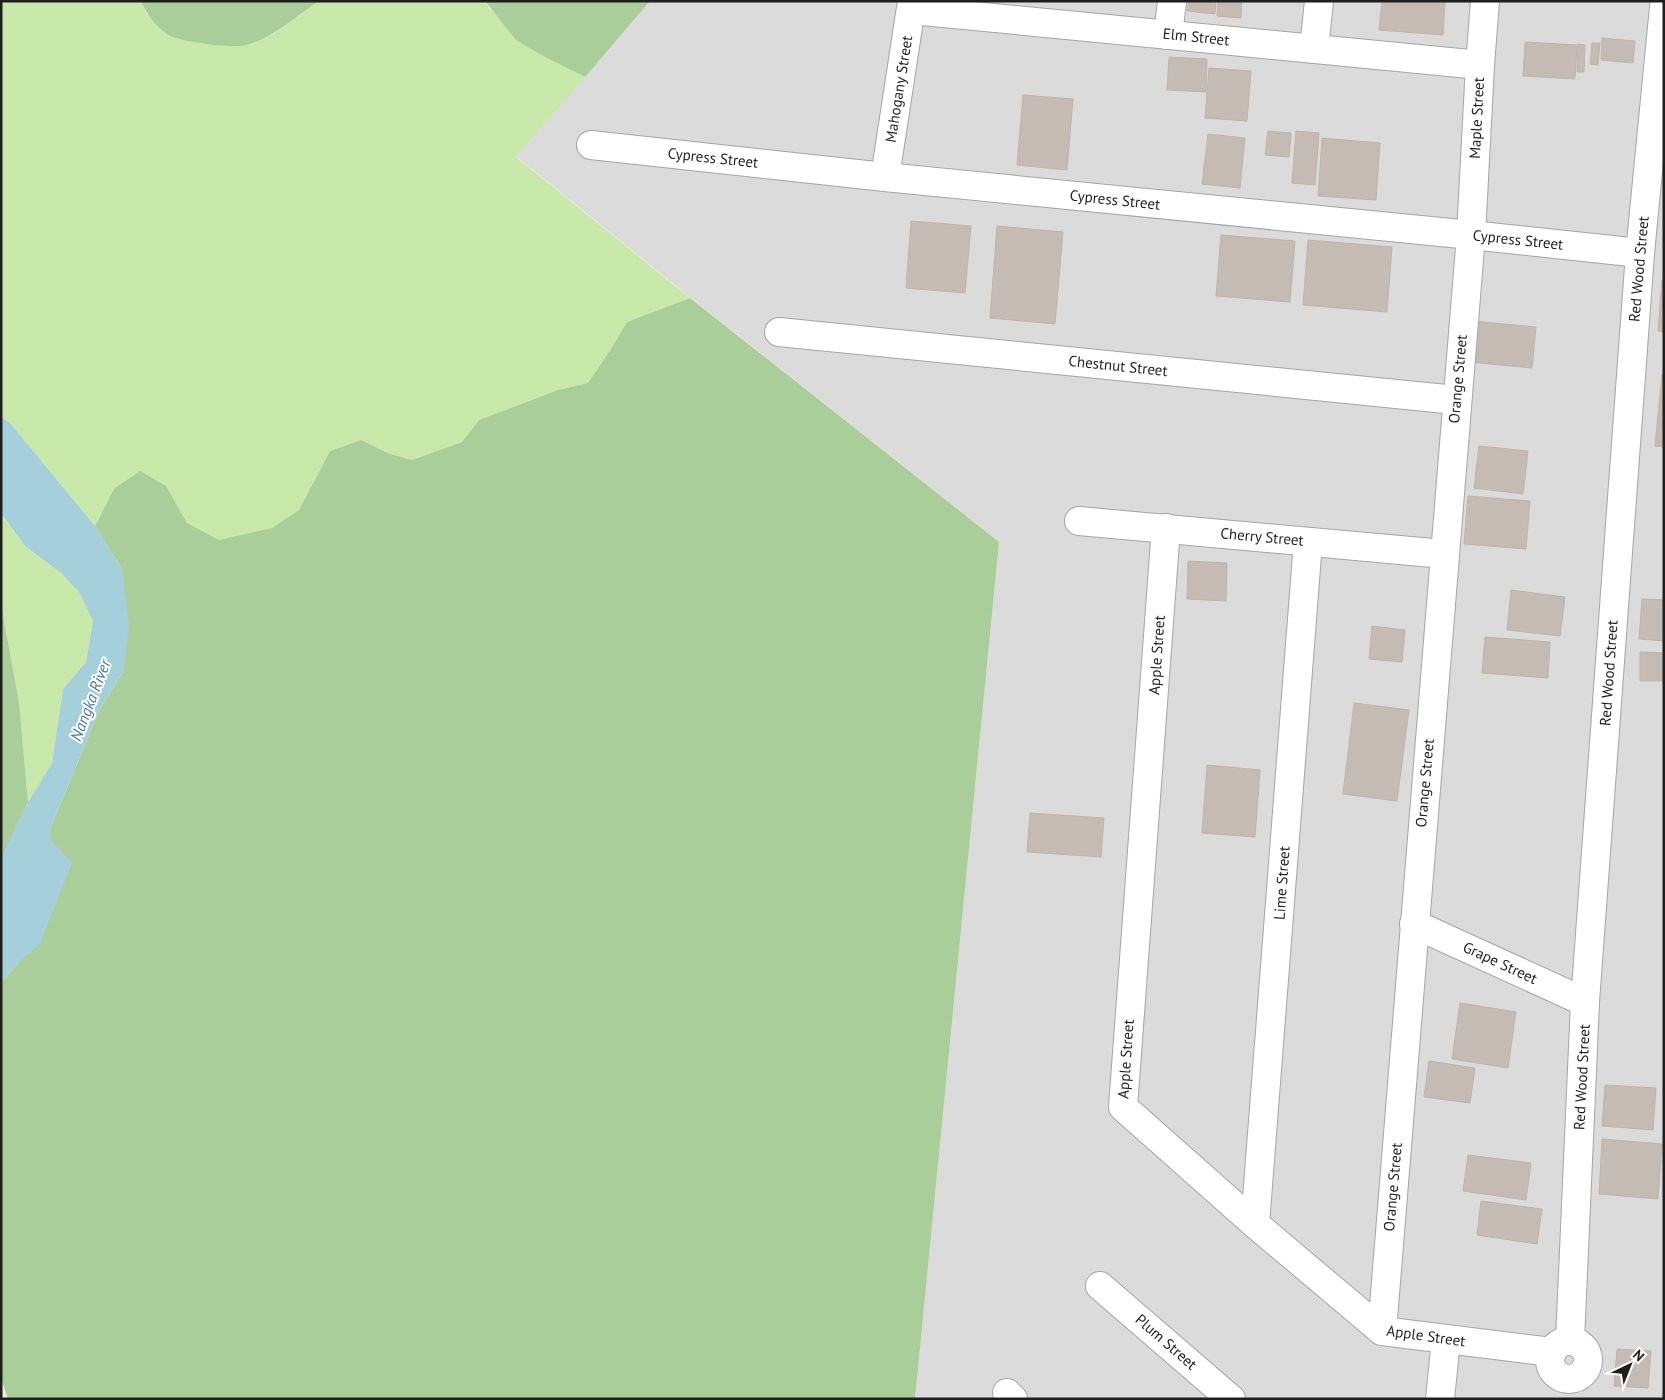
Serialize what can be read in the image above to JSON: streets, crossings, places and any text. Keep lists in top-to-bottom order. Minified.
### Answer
{"streets":{"street":["Elm Street","Mahogany Street","Maple Street","Cypress Street","Red Wood Street","Chestnut Street","Orange Street","Cherry Street","Apple Street","Lime Street","Grape Street","Plum Street"]},"crossings":[["Elm Street","Mahogany Street"],["Elm Street","Maple Street"],["Mahogany Street","Cypress Street"],["Maple Street","Cypress Street"],["Maple Street","Orange Street"],["Cypress Street","Red Wood Street"],["Cypress Street","Orange Street"],["Red Wood Street","Apple Street"],["Red Wood Street","Grape Street"],["Chestnut Street","Orange Street"],["Orange Street","Cherry Street"],["Orange Street","Apple Street"],["Orange Street","Grape Street"],["Cherry Street","Apple Street"],["Cherry Street","Lime Street"],["Apple Street","Lime Street"]],"water":["Nangka River"],"north":"top right"}
